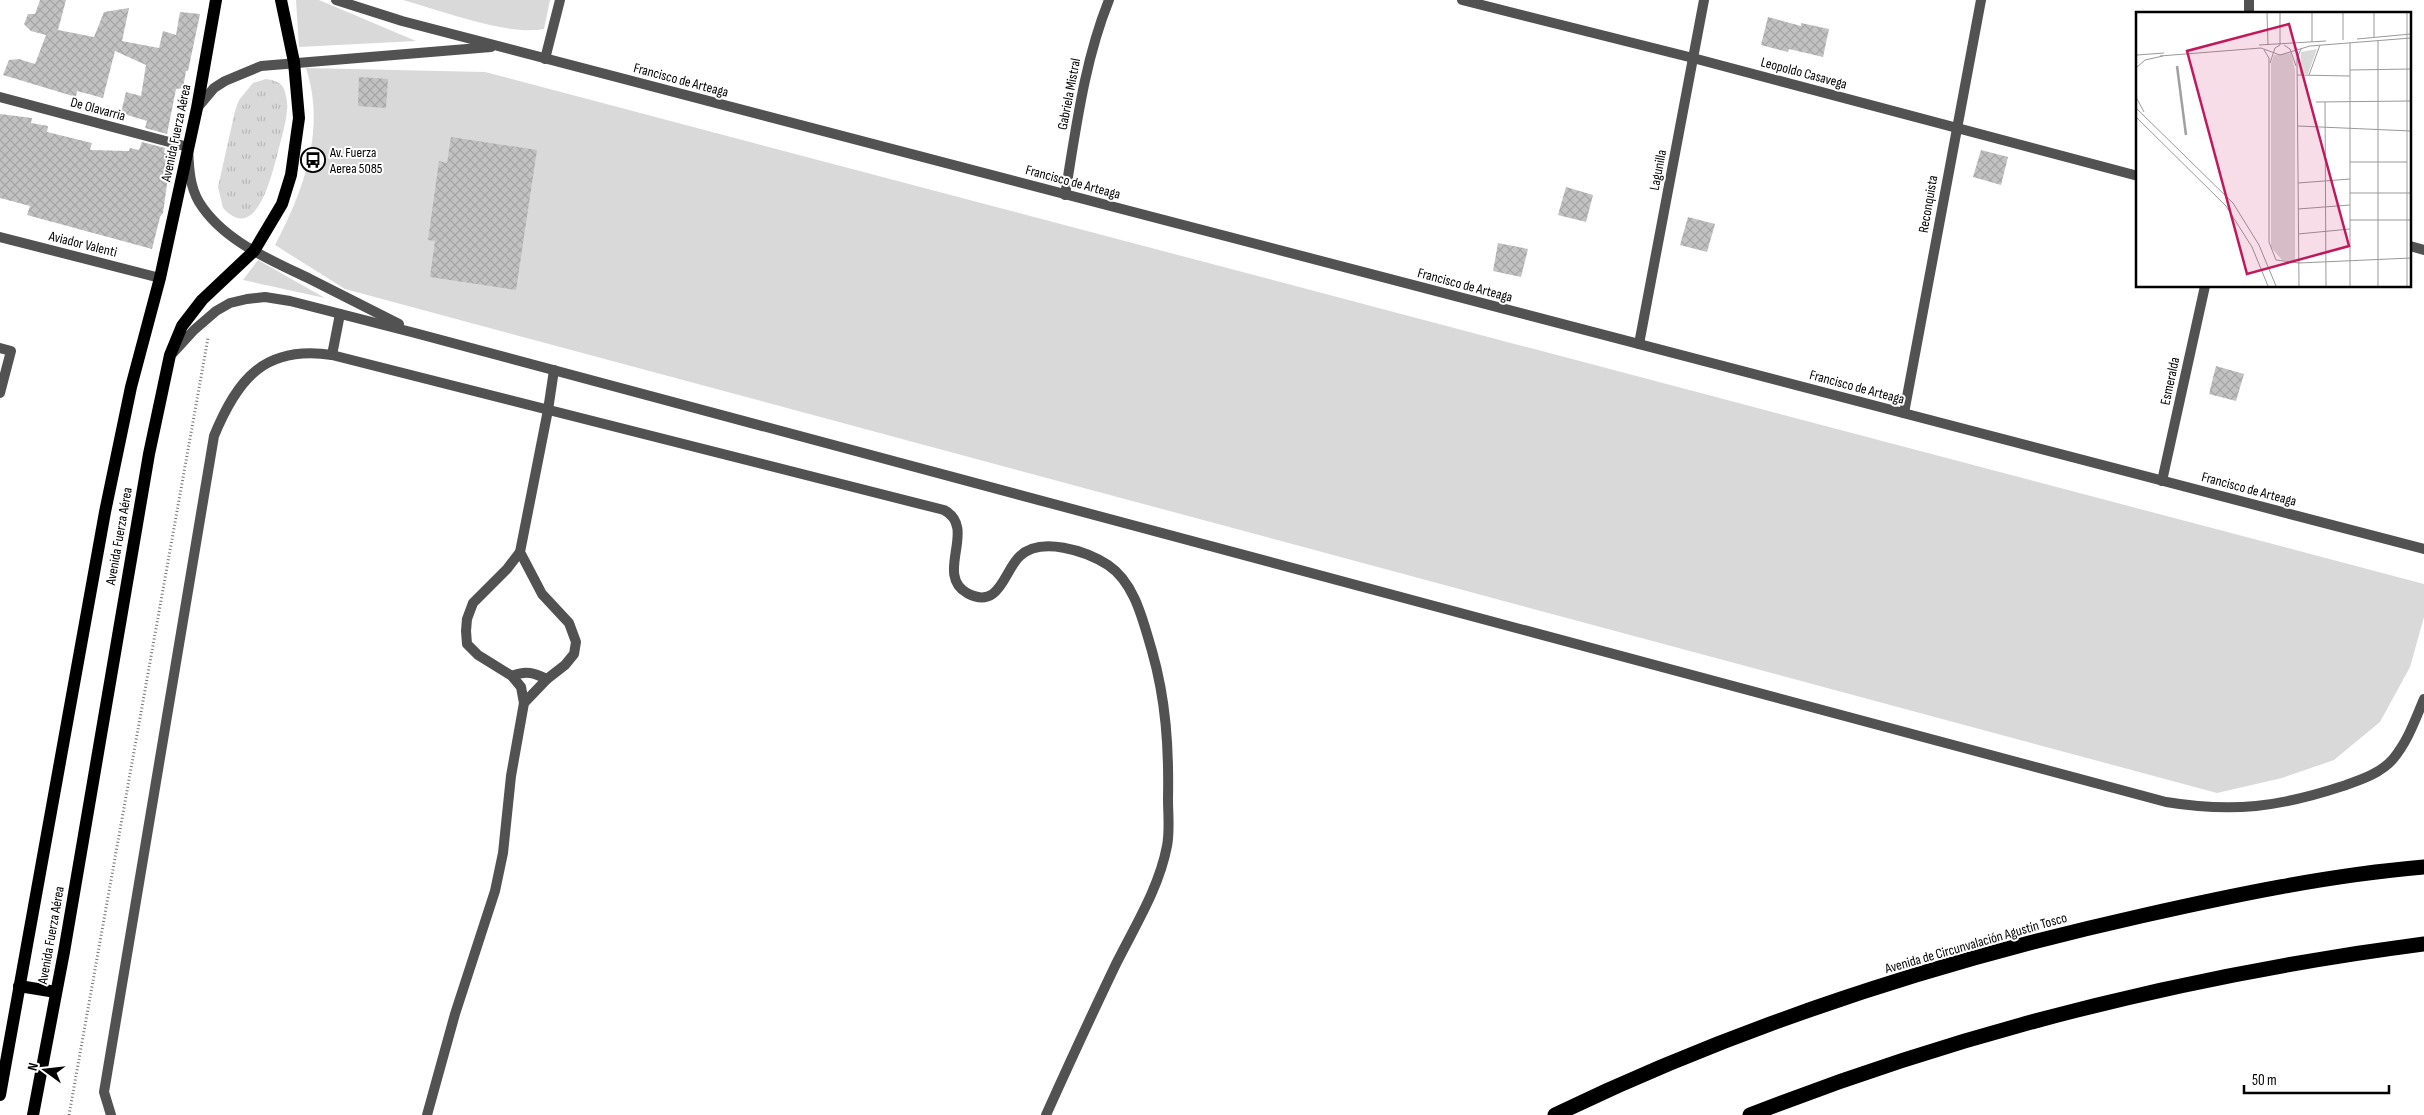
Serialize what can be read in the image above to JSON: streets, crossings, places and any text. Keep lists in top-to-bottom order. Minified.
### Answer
{"streets":{"highway":["Avenida de Circunvalación Agustín Tosco"],"main road":["Avenida Fuerza Aérea"],"street":["Leopoldo Casavega","Francisco de Arteaga","Gabriela Mistral","De Olavarria","Lagunilla","Reconquista","Aviador Valenti","Esmeralda"]},"crossings":[["Leopoldo Casavega","Lagunilla"],["Leopoldo Casavega","Reconquista"],["Francisco de Arteaga","Gabriela Mistral"],["Francisco de Arteaga","Avenida Fuerza Aérea"],["Francisco de Arteaga","Lagunilla"],["Francisco de Arteaga","Reconquista"],["Francisco de Arteaga","Esmeralda"],["De Olavarria","Avenida Fuerza Aérea"],["Avenida Fuerza Aérea","Aviador Valenti"]],"places":{"bus stop":["Av. Fuerza Aerea 5085"]},"scale_bar":"50 m","north":"left"}
